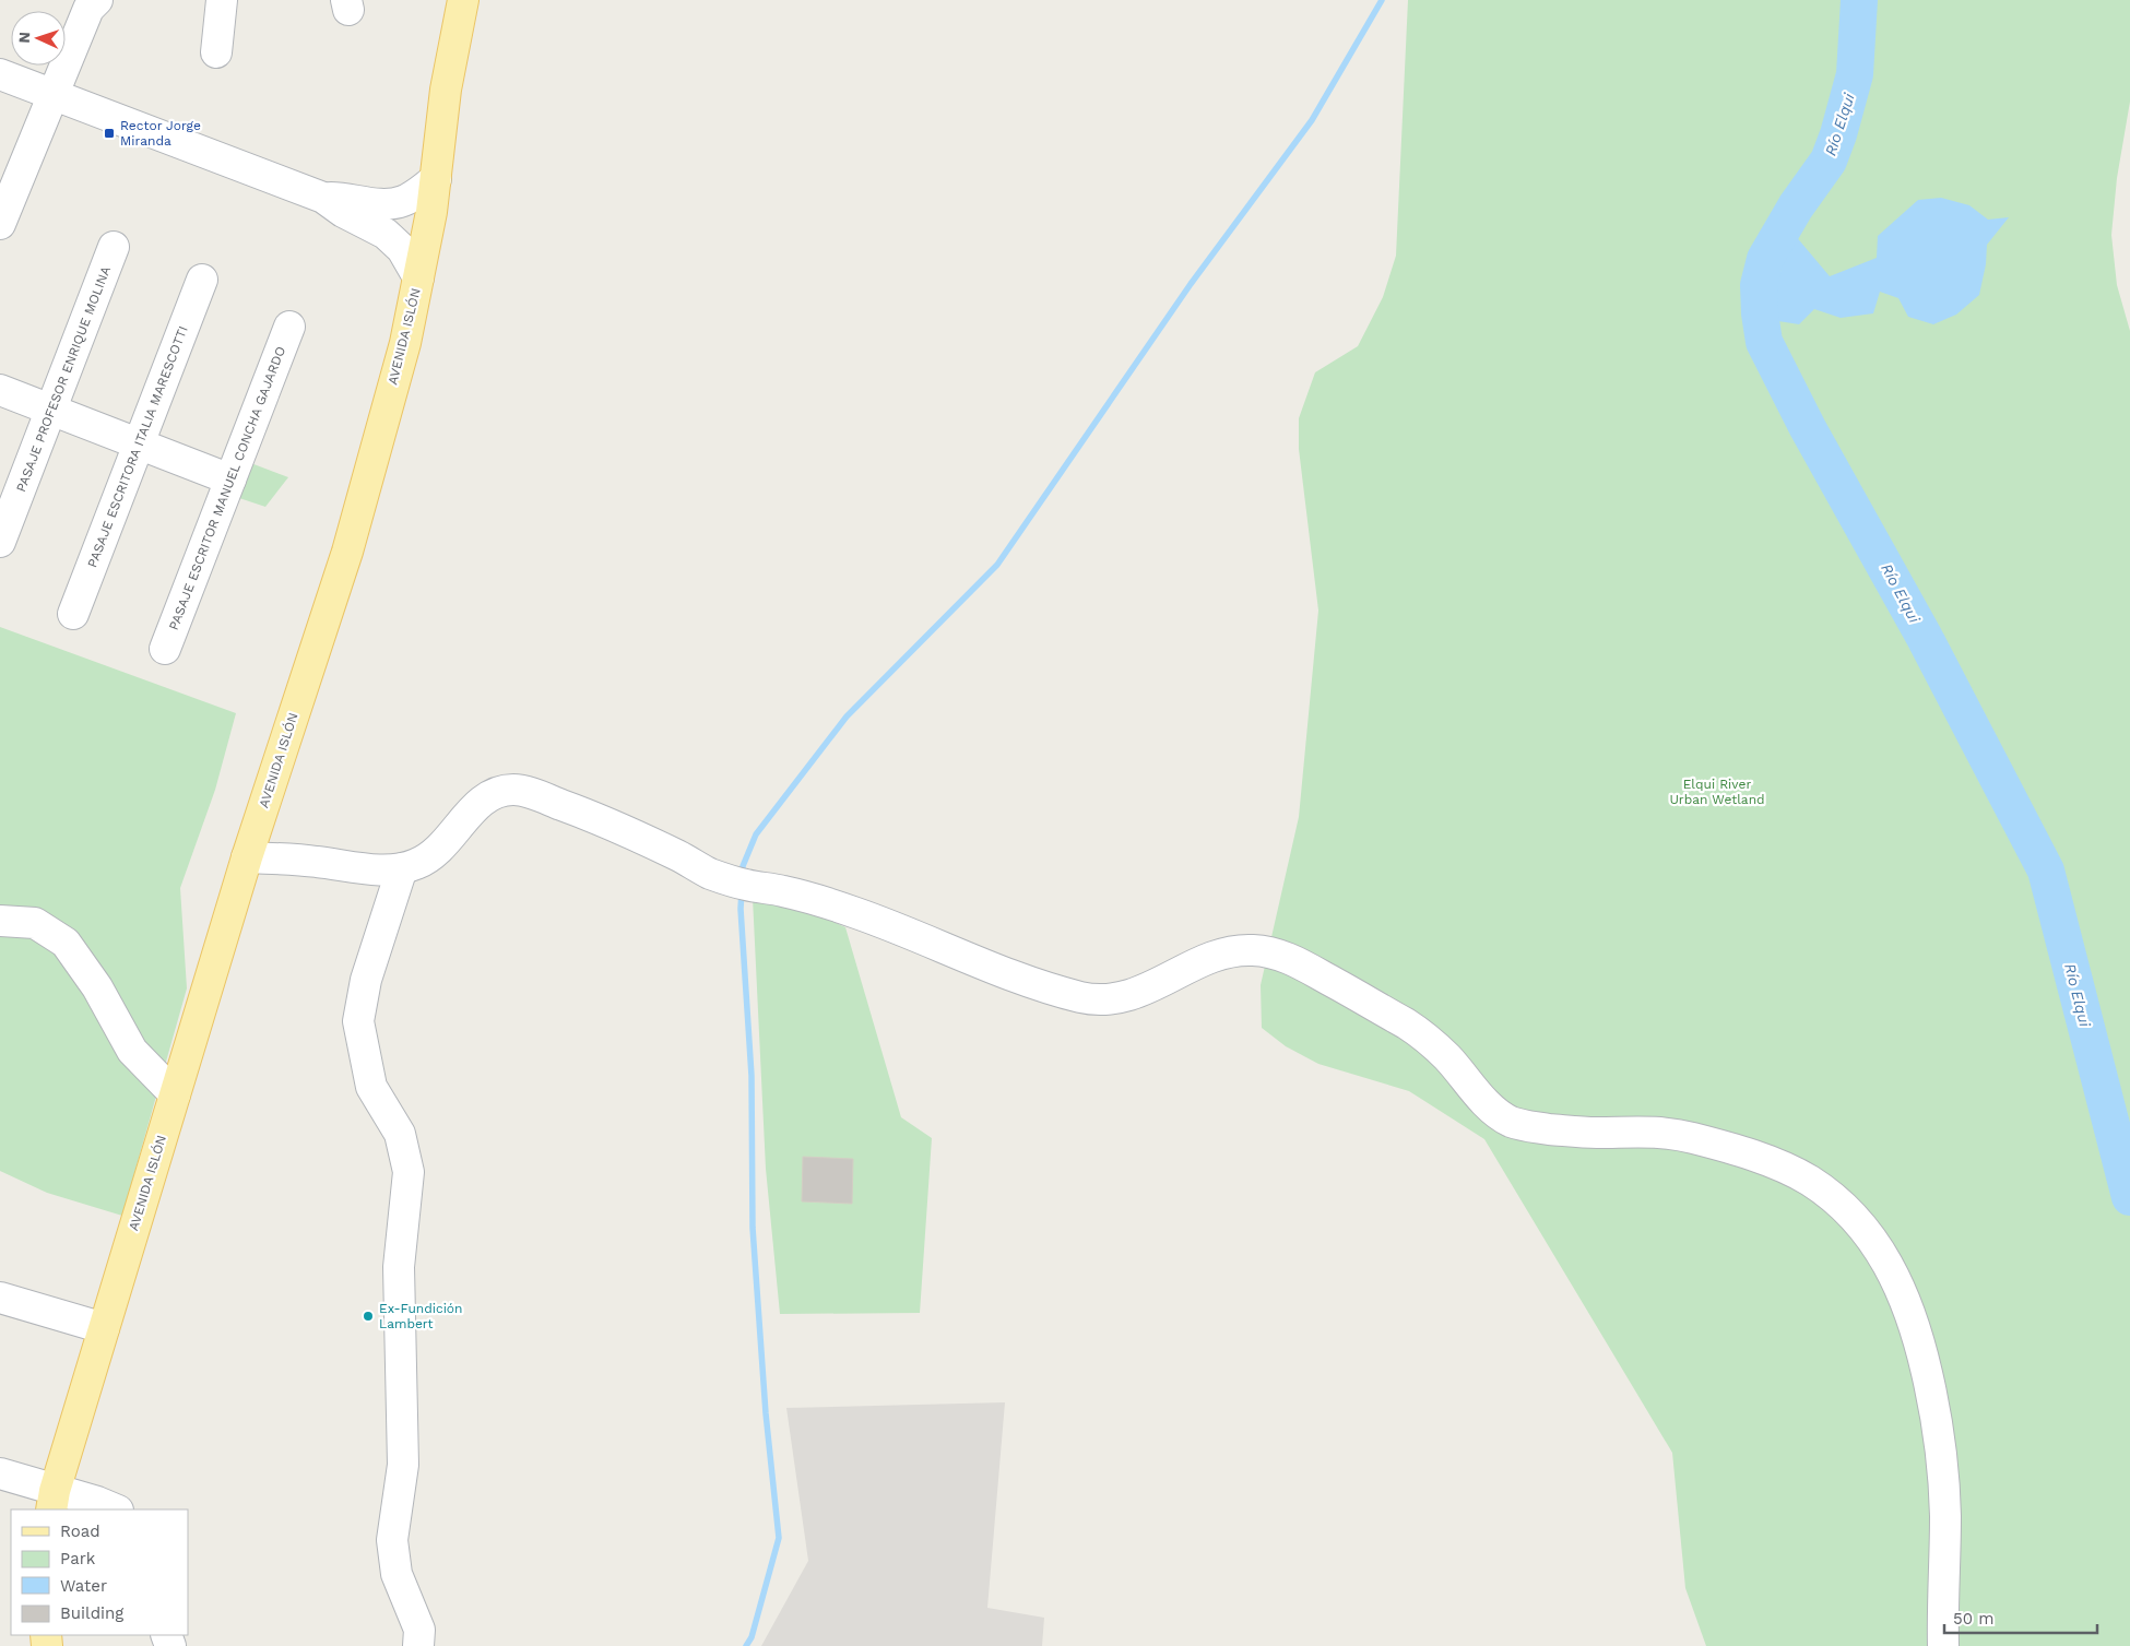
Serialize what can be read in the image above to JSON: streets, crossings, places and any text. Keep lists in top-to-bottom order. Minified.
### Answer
{"streets":{"main road":["AVENIDA ISLÓN"],"street":["PASAJE PROFESOR ENRIQUE MOLINA","PASAJE ESCRITORA ITALIA MARESCOTTI","PASAJE ESCRITOR MANUEL CONCHA GAJARDO"]},"water":["Río Elqui"],"parks":["Elqui River Urban Wetland"],"places":{"transit":["Rector Jorge Miranda"],"other":["Ex-Fundición Lambert"]},"legend":["Road","Park","Water","Building"],"scale_bar":"50 m","north":"left"}
